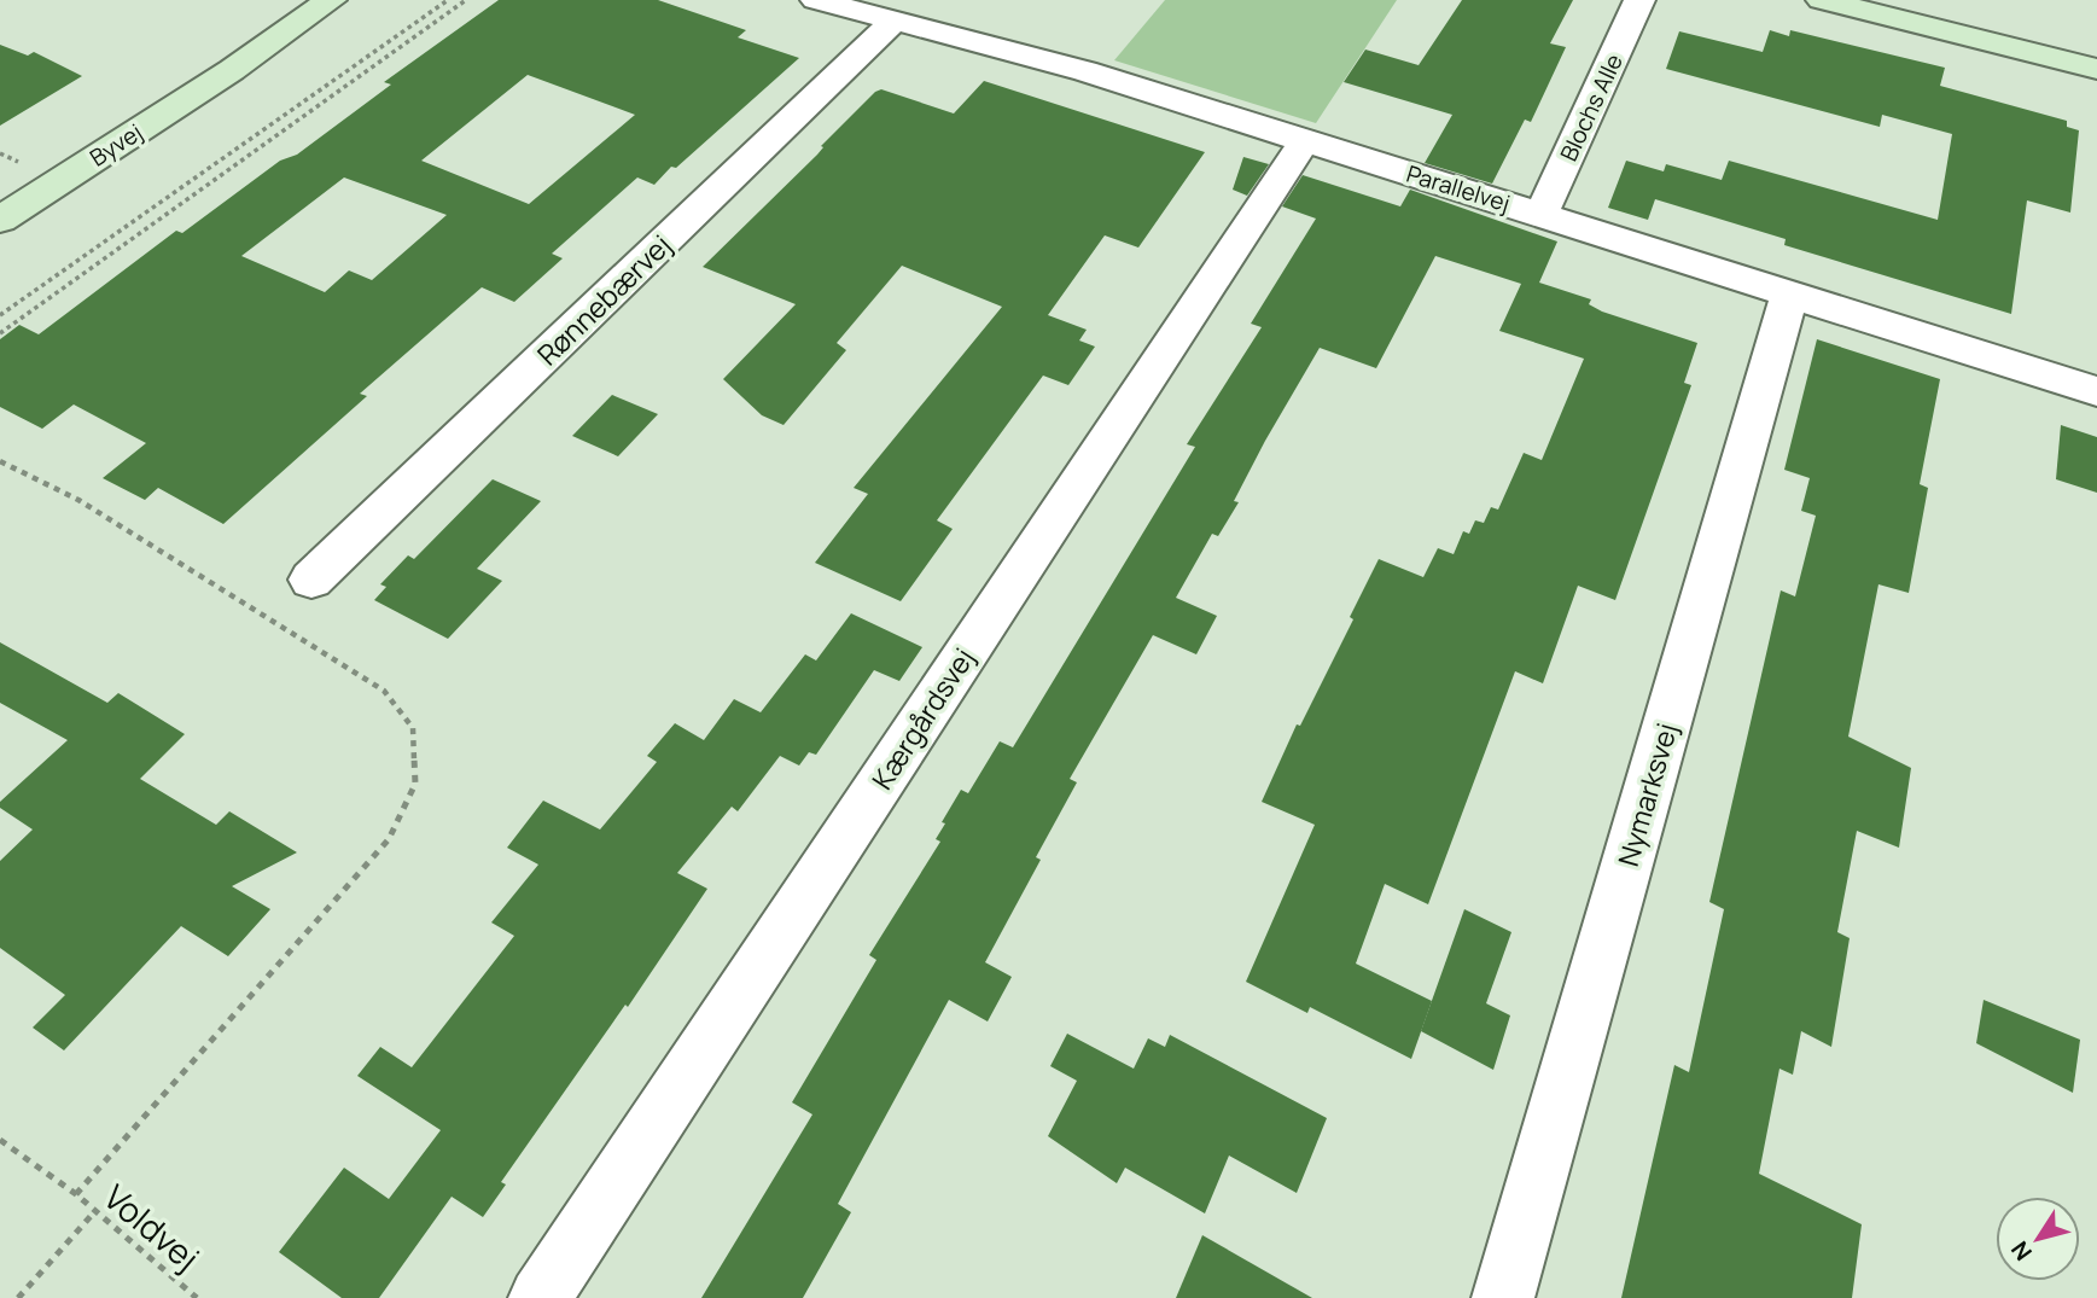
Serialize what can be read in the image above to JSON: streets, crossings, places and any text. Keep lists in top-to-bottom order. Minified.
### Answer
{"streets":{"street":["Blochs Alle","Byvej","Parallelvej","Rønnebærvej","Kærgårdsvej","Nymarksvej"],"path":["Voldvej"]},"crossings":[["Blochs Alle","Parallelvej"],["Parallelvej","Rønnebærvej"],["Parallelvej","Kærgårdsvej"],["Parallelvej","Nymarksvej"]],"north":"bottom left"}
